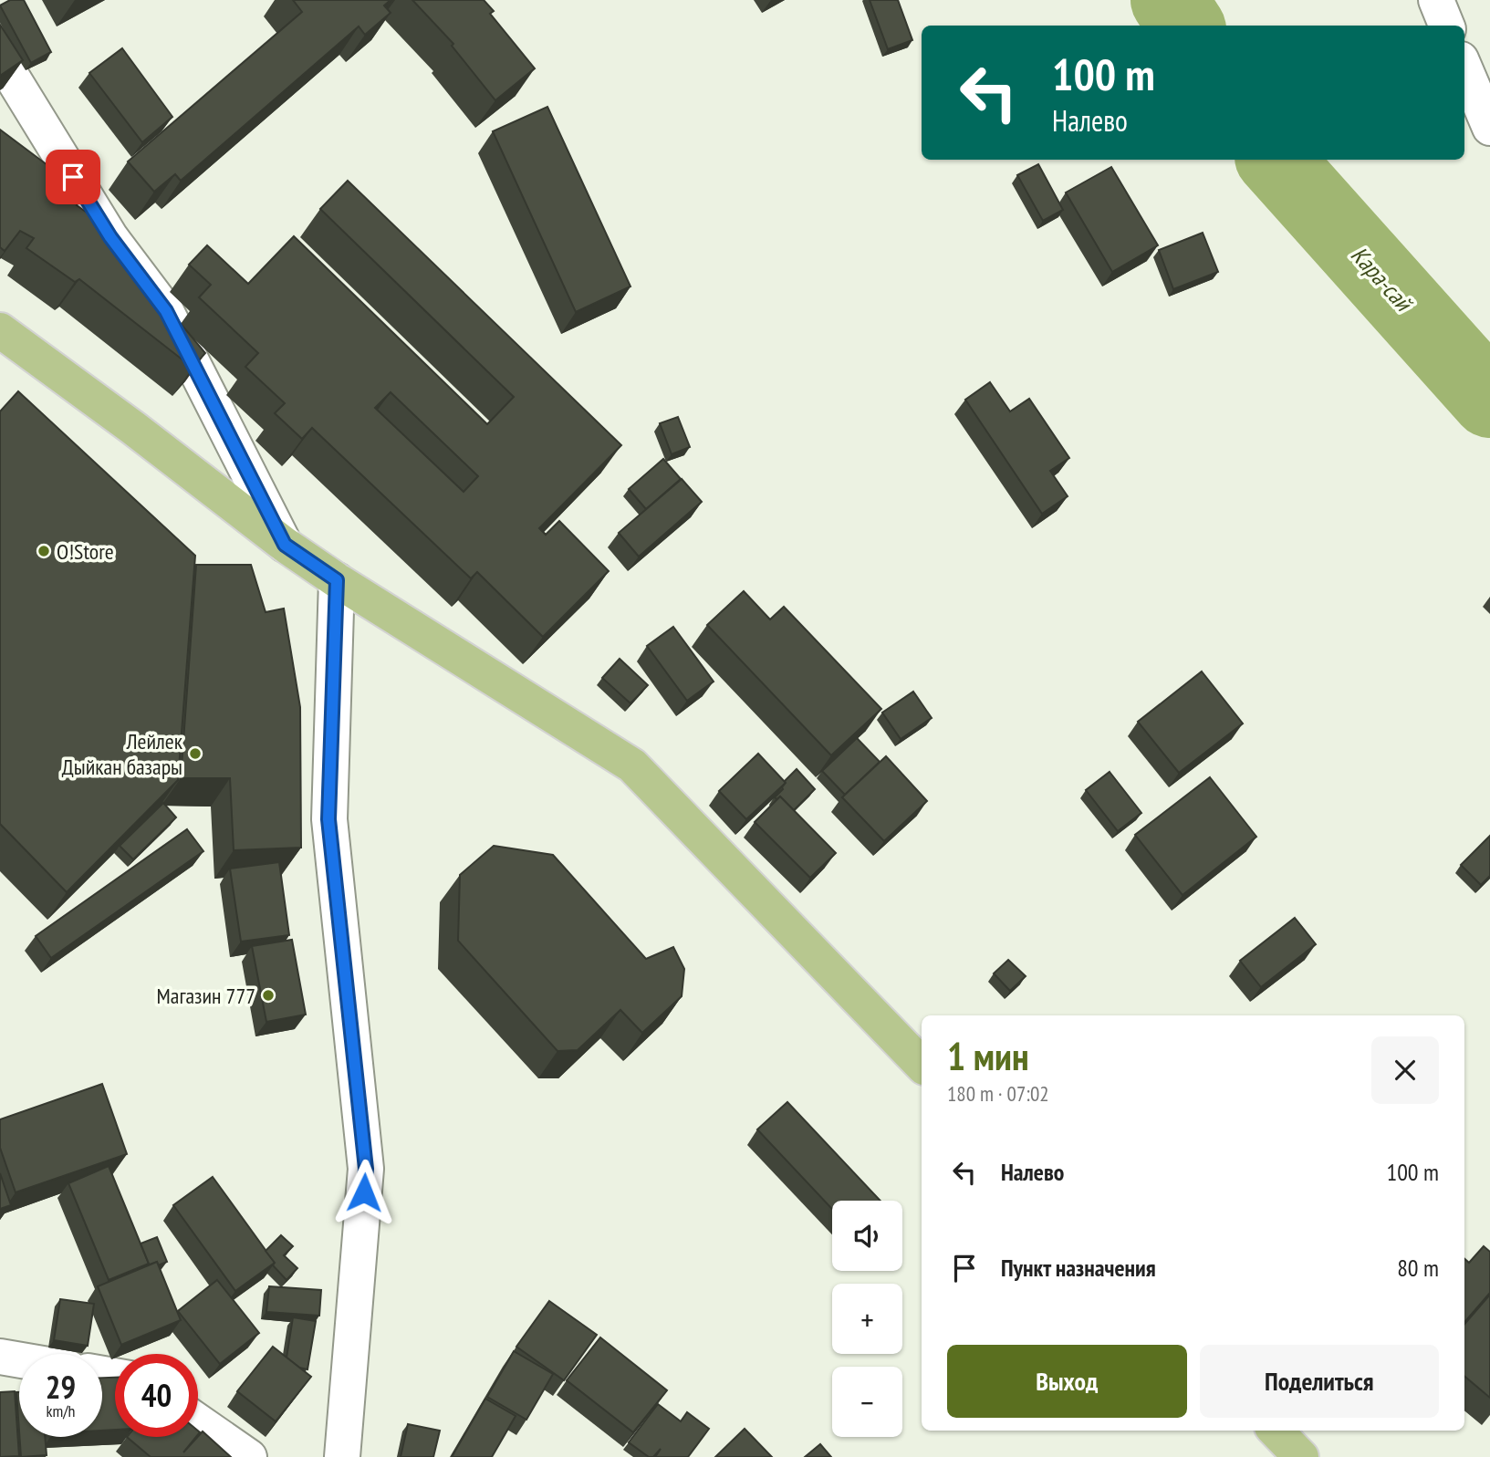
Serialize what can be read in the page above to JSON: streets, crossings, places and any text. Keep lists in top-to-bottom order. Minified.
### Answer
{"water":["Кара-сай"],"places":["O!Store","Лейлек Дыйкан базары","Магазин 777"],"page":{"turn":["100 m","Налево"],"heading":["1 мин","180 m · 07:02"],"list":[{"name":"Налево","value":"100 m"},{"name":"Пункт назначения","value":"80 m"}],"map_buttons":["+","−"],"buttons":["Выход","Поделиться"],"speed":"29 km/h","limit":"40"}}
